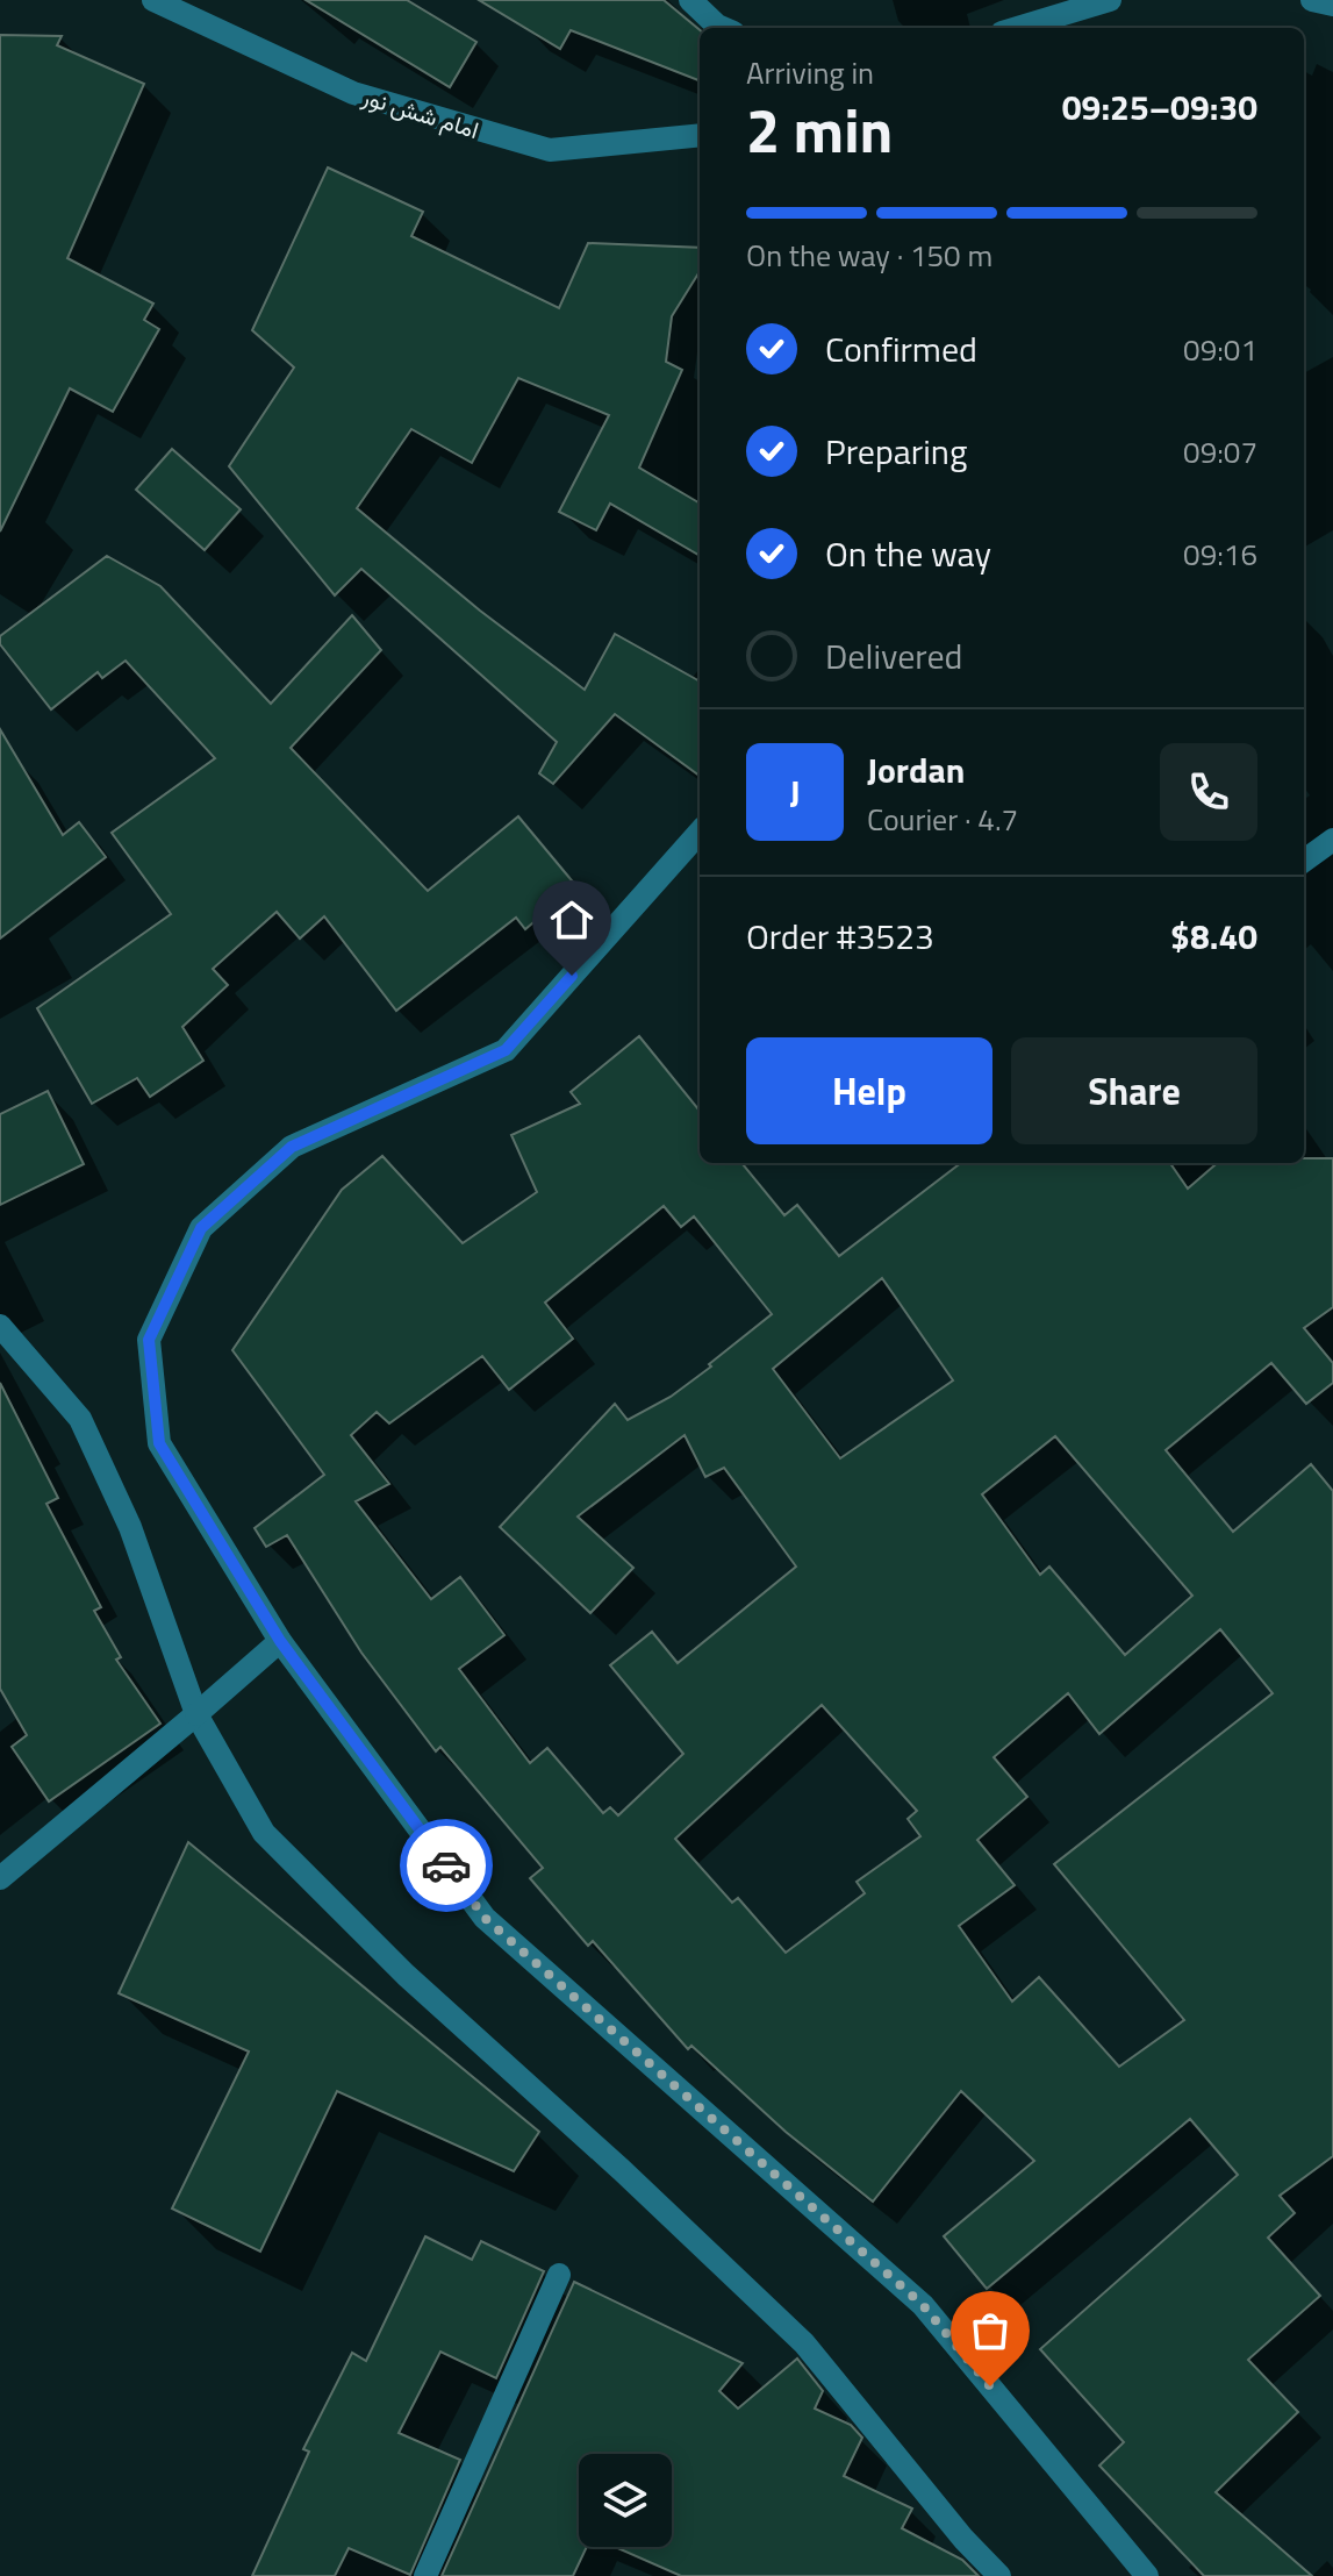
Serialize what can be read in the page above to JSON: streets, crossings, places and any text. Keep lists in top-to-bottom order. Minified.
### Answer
{"streets":{"street":["امام شش نور"]},"page":{"heading":["2 min","Arriving in","09:25–09:30"],"panel":["Jordan","Courier · 4.7","Order #3523","$8.40"],"bar":"On the way · 150 m","list":[["Confirmed","09:01"],["Preparing","09:07"],["On the way","09:16"],"Delivered"],"round":"J","buttons":["Help","Share"]}}
